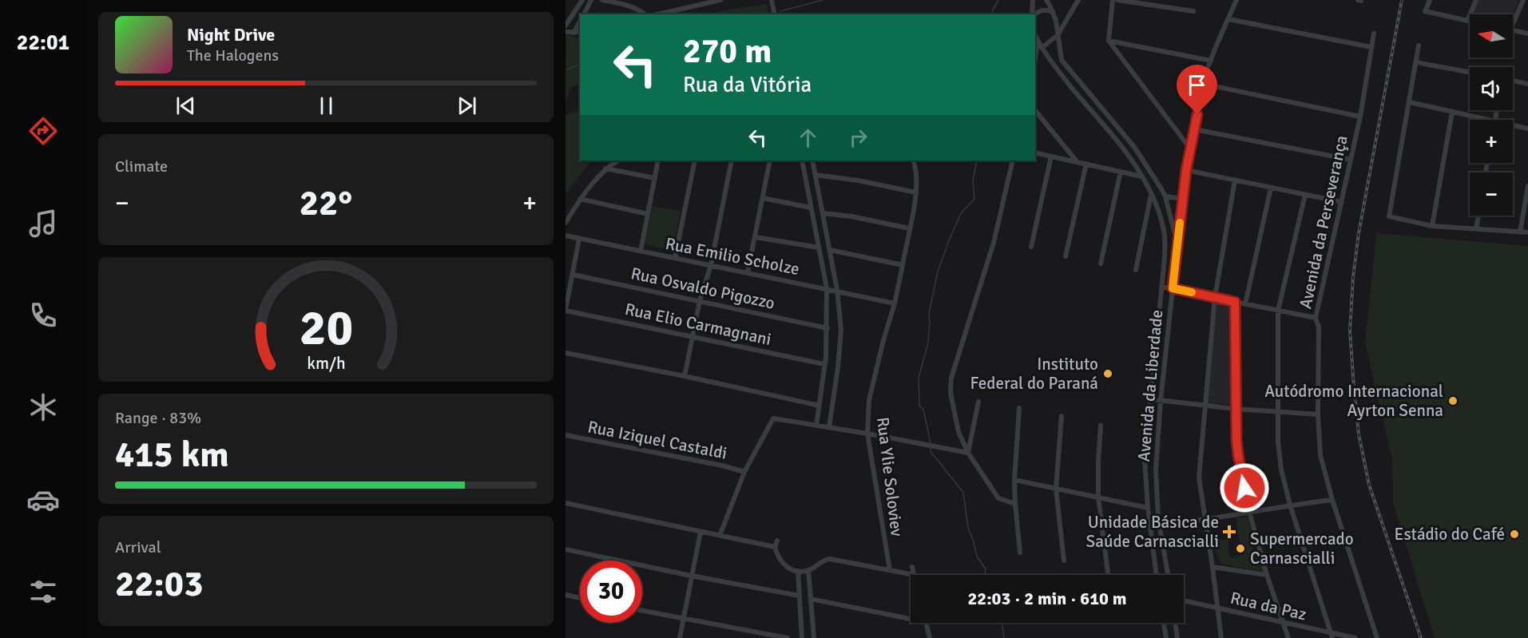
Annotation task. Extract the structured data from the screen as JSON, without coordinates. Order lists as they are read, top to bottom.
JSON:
{
  "streets": {
    "street": [
      "Avenida da Perseverança",
      "Rua Emilio Scholze",
      "Rua Osvaldo Pigozzo",
      "Rua Elio Carmagnani",
      "Avenida da Liberdade",
      "Rua Iziquel Castaldi",
      "Rua Ylie Soloviev",
      "Rua da Paz"
    ]
  },
  "crossings": [
    ["Rua Emilio Scholze", "Rua Ylie Soloviev"]
  ],
  "places": {
    "other": [
      "Instituto Federal do Paraná",
      "Autódromo Internacional Ayrton Senna",
      "Estádio do Café",
      "Supermercado Carnascialli"
    ],
    "health": ["Unidade Básica de Saúde Carnascialli"]
  },
  "north": "left",
  "page": {
    "tabs": "22:01",
    "map_buttons": ["+", "−"],
    "turn": ["270 m", "Rua da Vitória"],
    "song": ["Night Drive", "The Halogens"],
    "tile": [
      "Climate",
      ["Range · 83%", "415 km"],
      ["Arrival", "22:03"]
    ],
    "heat": ["−", "22°", "+"],
    "limit": "30",
    "trip": "22:03 · 2 min · 610 m",
    "gauge": ["20", "km/h"]
  }
}
